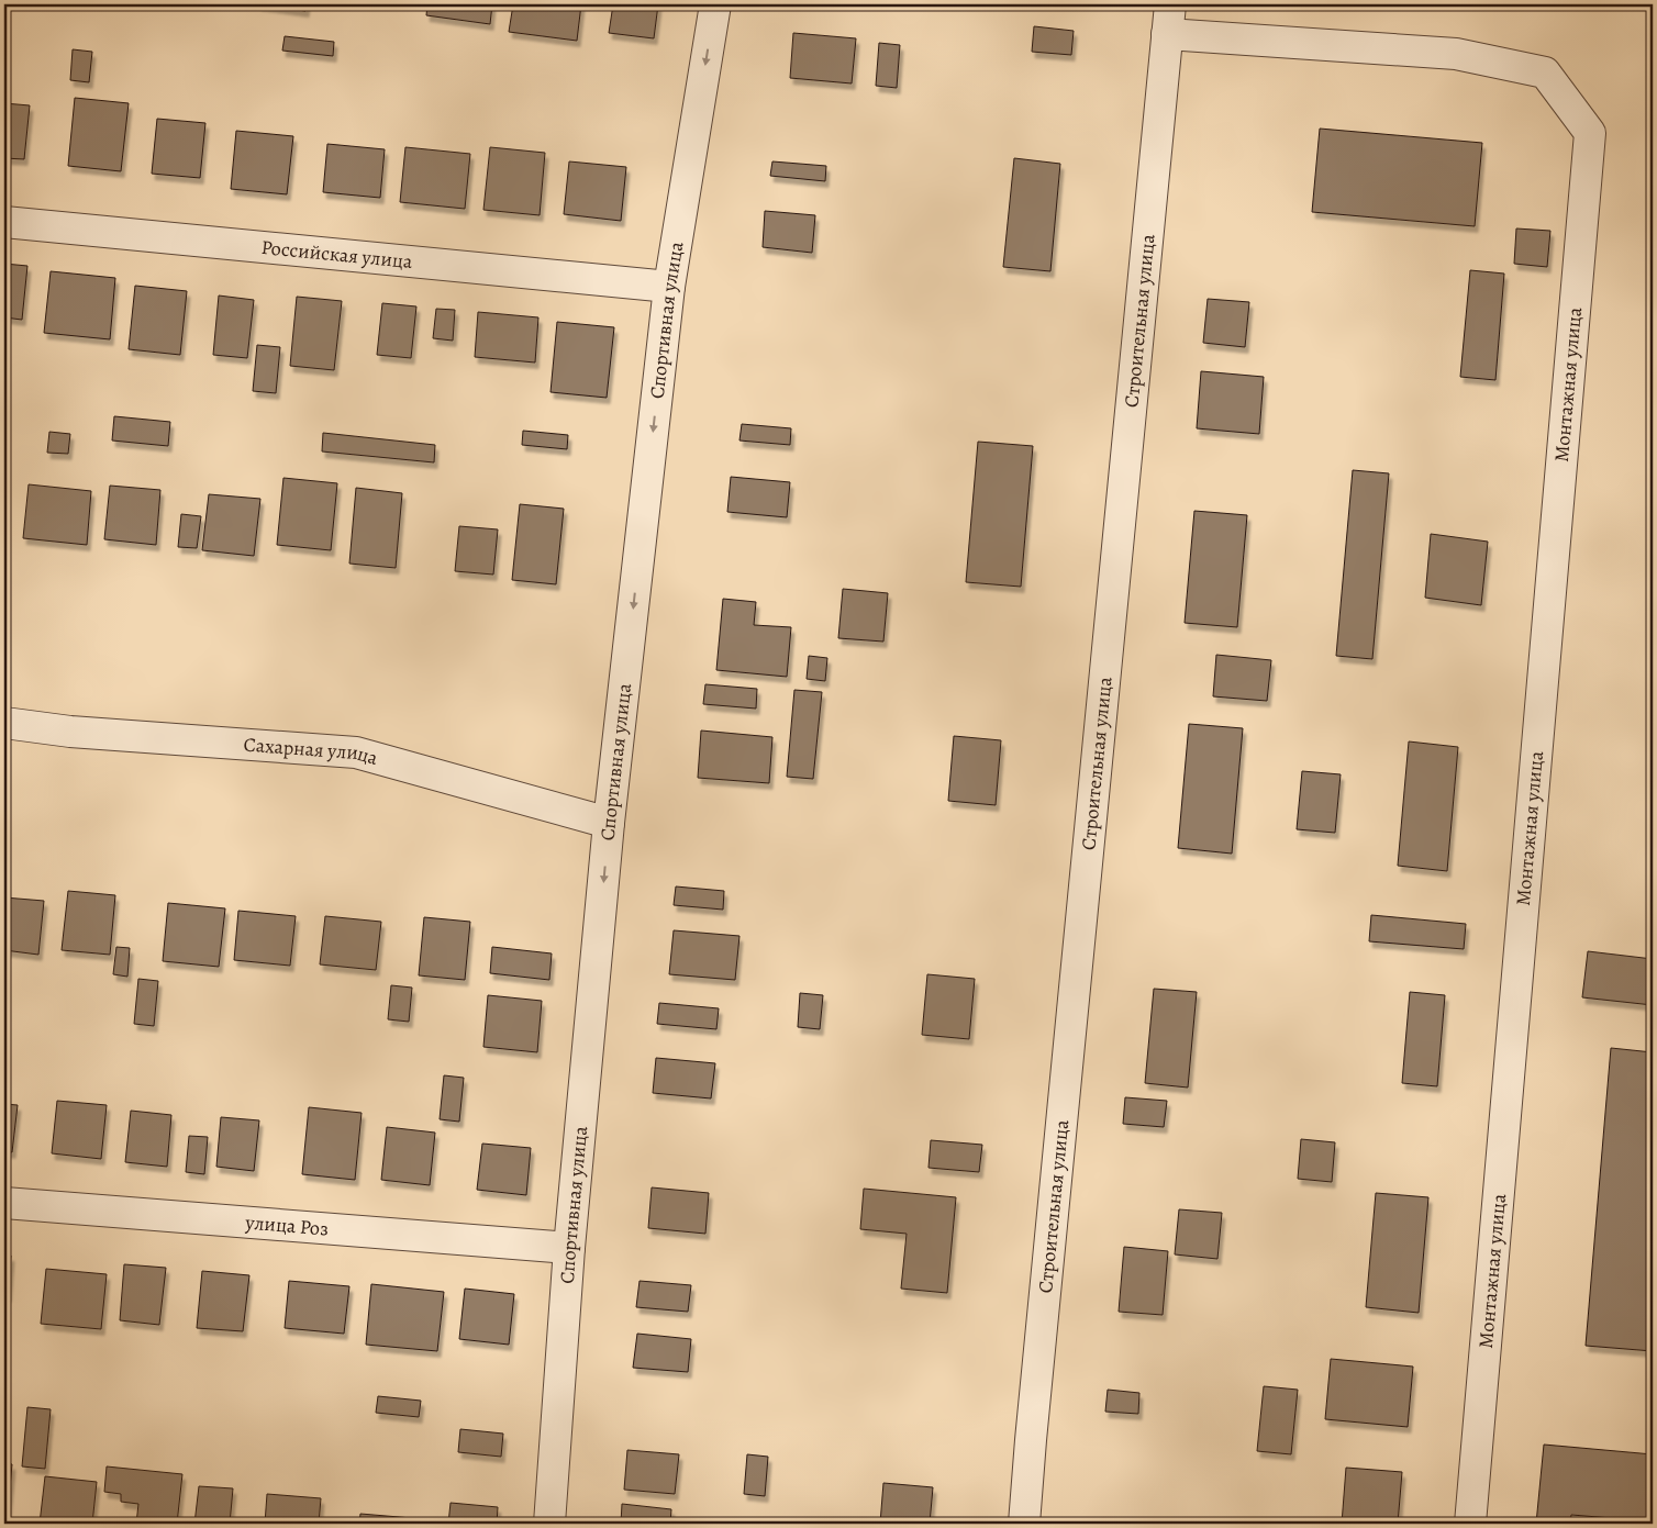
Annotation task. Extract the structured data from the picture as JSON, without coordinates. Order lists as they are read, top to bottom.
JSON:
{
  "streets": {
    "street": [
      "Российская улица",
      "Спортивная улица",
      "Строительная улица",
      "Монтажная улица",
      "Сахарная улица",
      "улица Роз"
    ]
  },
  "crossings": [
    ["Российская улица", "Спортивная улица"],
    ["Спортивная улица", "Сахарная улица"],
    ["Спортивная улица", "улица Роз"],
    ["Строительная улица", "Монтажная улица"]
  ],
  "one_way": ["Спортивная улица"]
}
